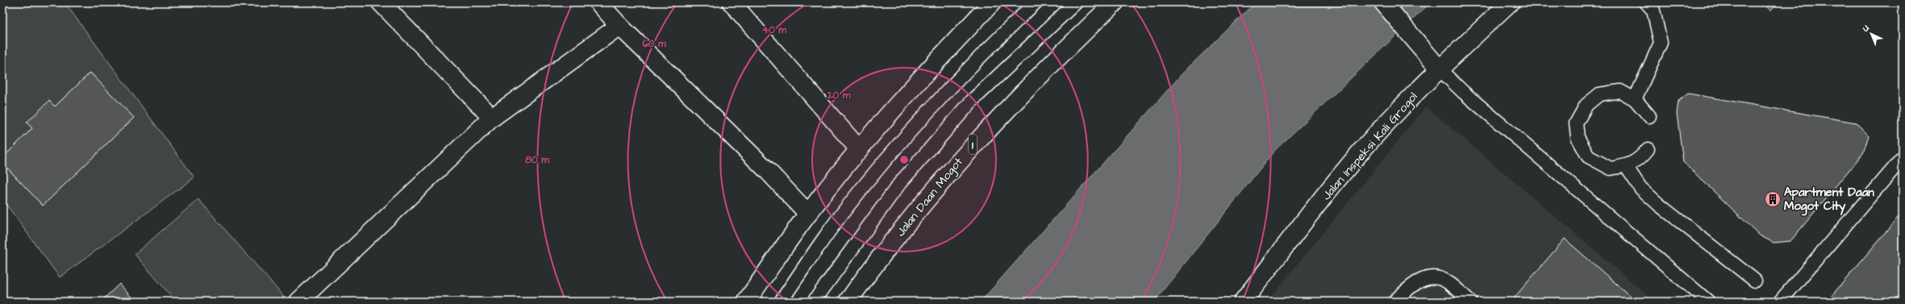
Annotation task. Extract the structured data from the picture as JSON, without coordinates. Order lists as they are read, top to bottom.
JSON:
{
  "streets": {
    "main road": ["1", "Jalan Inspeksi Kali Grogol", "Jalan Daan Mogot"]
  },
  "places": {
    "building": ["Apartment Daan Mogot City"]
  },
  "north": "top left",
  "rings": [
    "40 m",
    "60 m",
    "20 m",
    "80 m"
  ]
}
